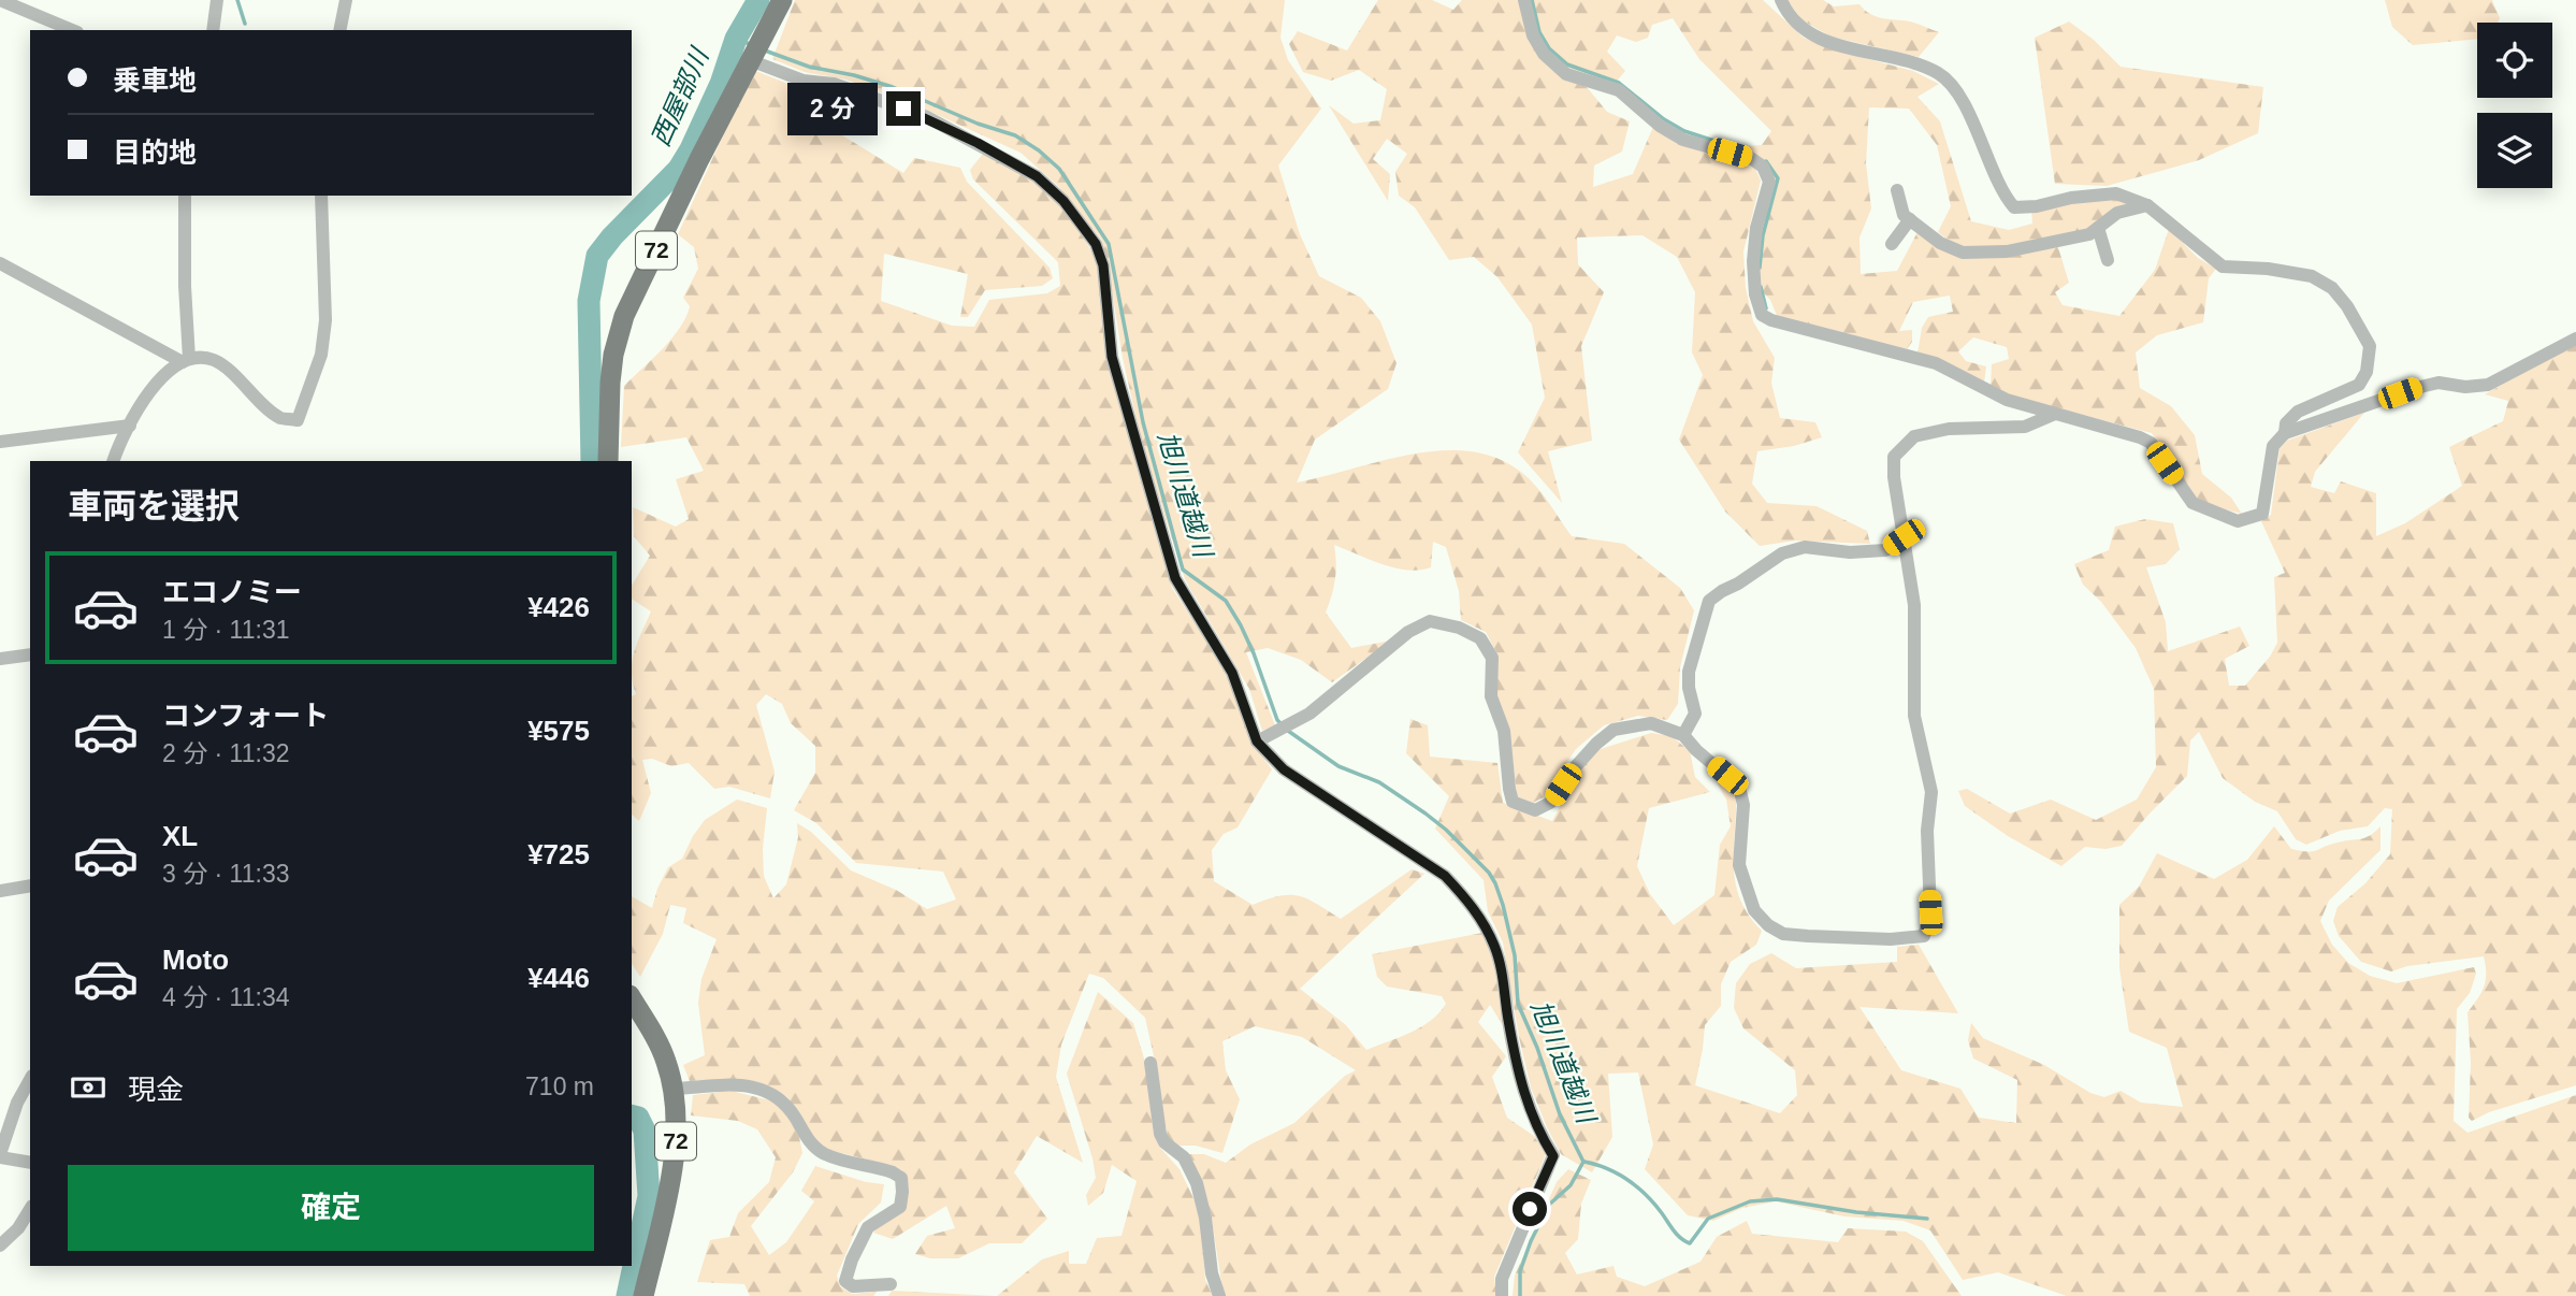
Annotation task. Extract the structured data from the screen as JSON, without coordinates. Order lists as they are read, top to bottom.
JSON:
{
  "streets": {
    "main road": ["72"]
  },
  "water": ["西屋部川", "旭川道越川"],
  "page": {
    "banner": ["乗車地", "目的地"],
    "bubble": "2 分",
    "heading": "車両を選択",
    "list": [
      {
        "name": "エコノミー",
        "note": "1 分 · 11:31",
        "value": "¥426"
      },
      {
        "name": "コンフォート",
        "note": "2 分 · 11:32",
        "value": "¥575"
      },
      {
        "name": "XL",
        "note": "3 分 · 11:33",
        "value": "¥725"
      },
      {
        "name": "Moto",
        "note": "4 分 · 11:34",
        "value": "¥446"
      }
    ],
    "pay": ["現金", "710 m"],
    "buttons": "確定"
  }
}
